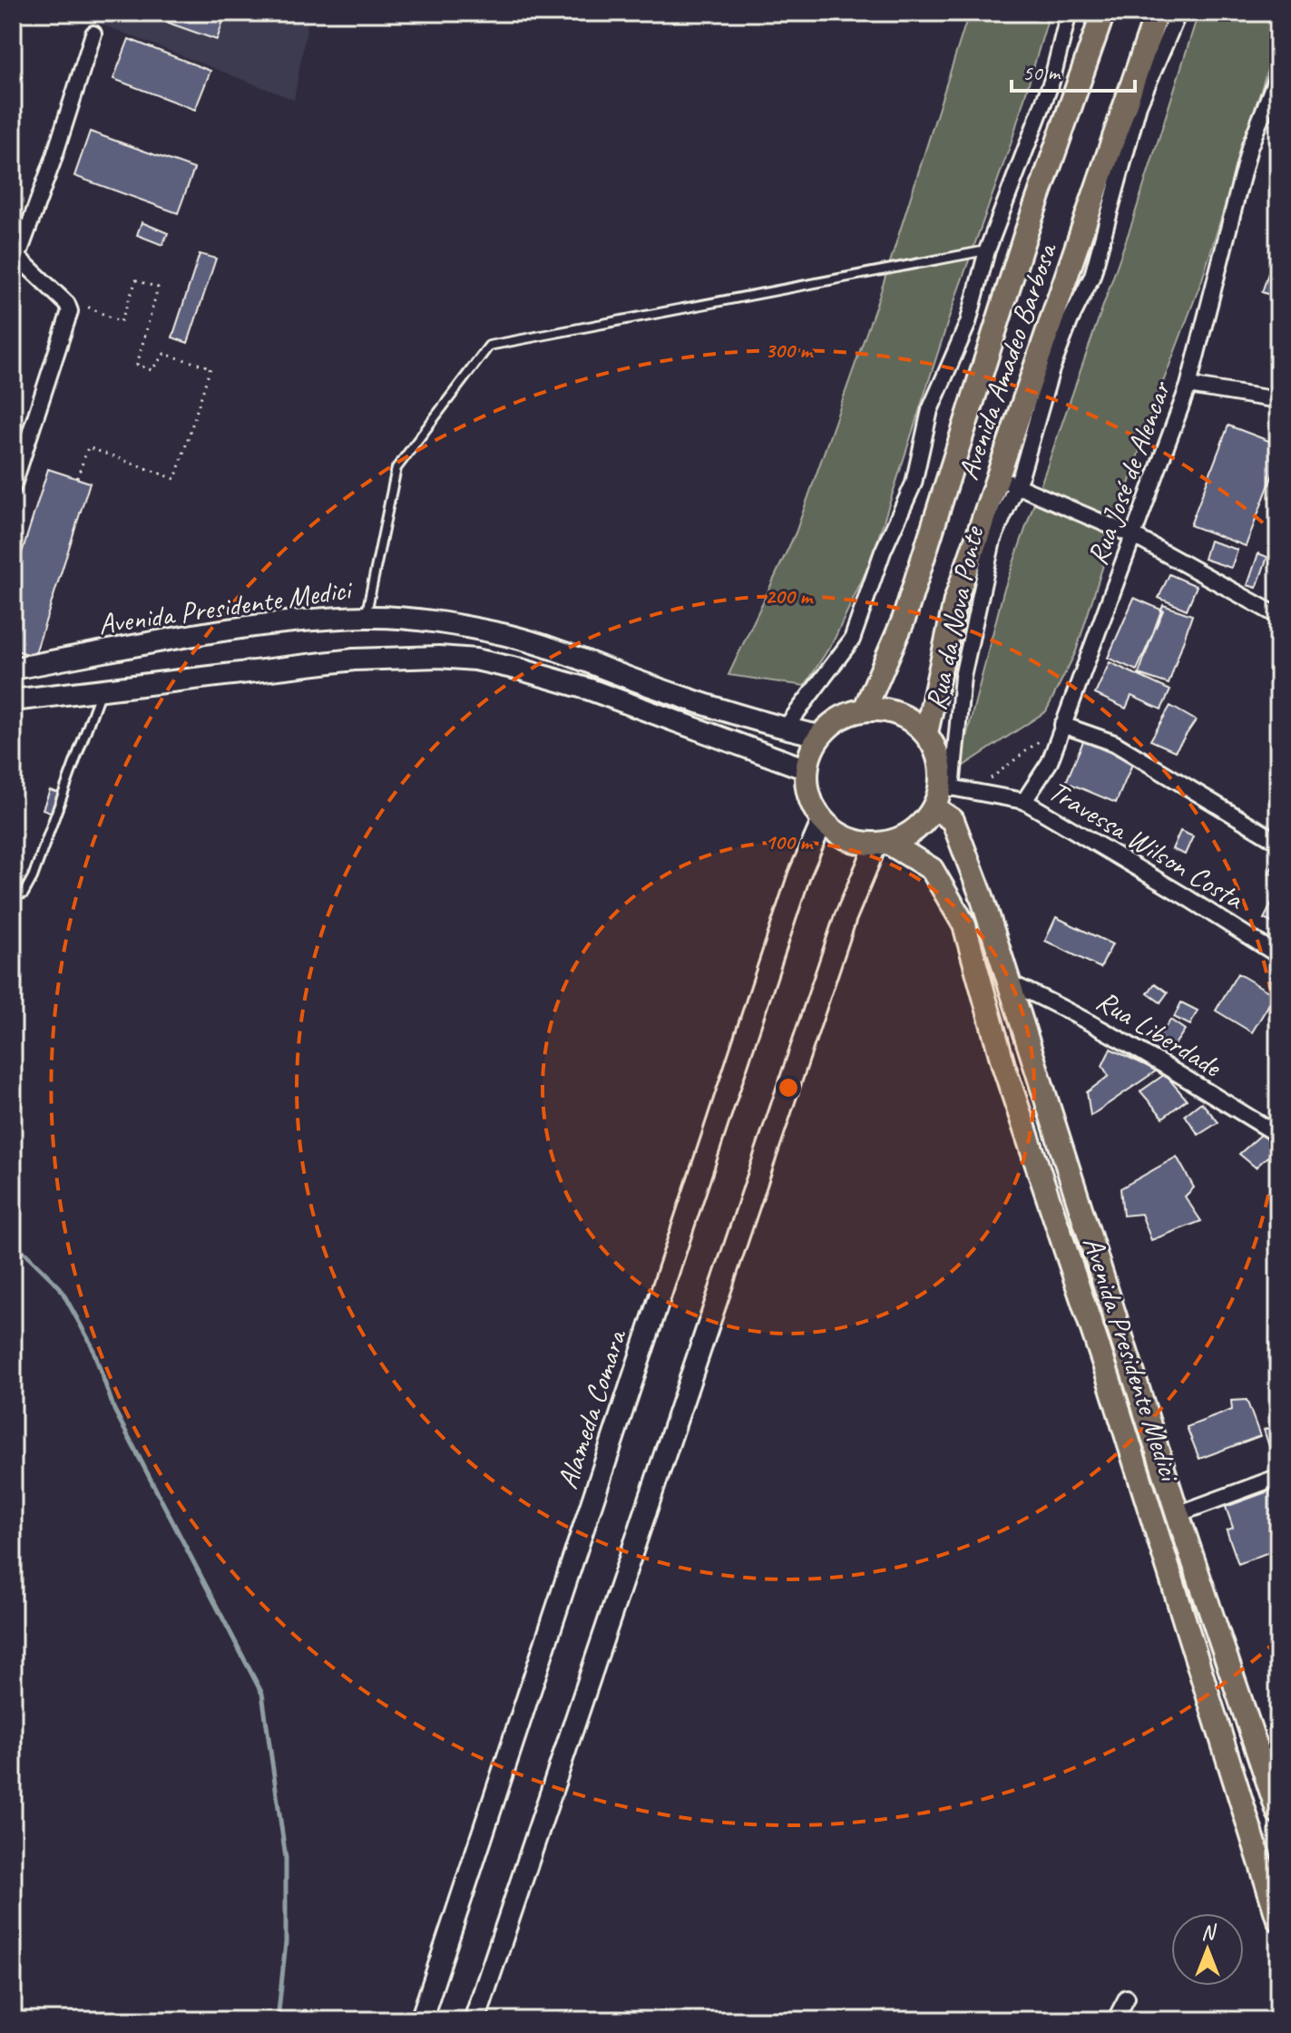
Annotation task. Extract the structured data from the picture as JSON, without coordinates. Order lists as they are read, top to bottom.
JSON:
{
  "streets": {
    "main road": ["Avenida Amadeo Barbosa", "Avenida Presidente Medici"],
    "street": [
      "Rua José de Alencar",
      "Rua da Nova Ponte",
      "Travessa Wilson Costa",
      "Rua Liberdade",
      "Alameda Comara"
    ]
  },
  "crossings": [
    ["Avenida Amadeo Barbosa", "Avenida Presidente Medici"],
    ["Avenida Amadeo Barbosa", "Rua da Nova Ponte"],
    ["Avenida Amadeo Barbosa", "Alameda Comara"],
    ["Rua José de Alencar", "Travessa Wilson Costa"],
    ["Avenida Presidente Medici", "Rua da Nova Ponte"],
    ["Avenida Presidente Medici", "Rua Liberdade"],
    ["Avenida Presidente Medici", "Alameda Comara"],
    ["Rua da Nova Ponte", "Alameda Comara"]
  ],
  "scale_bar": "50 m",
  "north": "top",
  "rings": ["300 m", "200 m", "100 m"]
}
